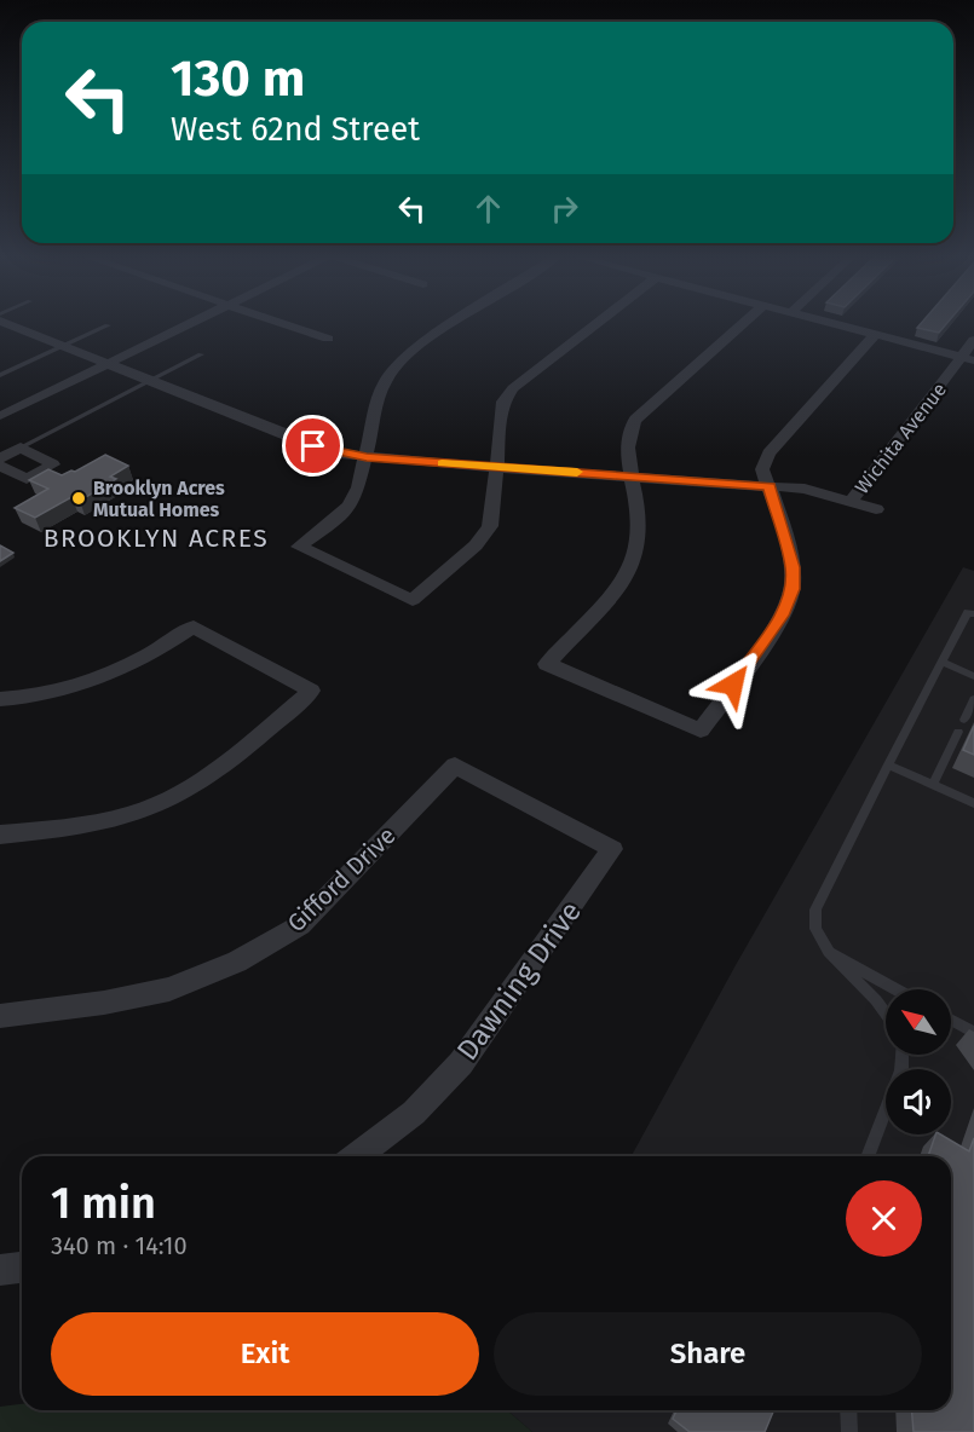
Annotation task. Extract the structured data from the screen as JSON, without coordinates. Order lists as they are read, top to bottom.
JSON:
{
  "streets": {
    "street": ["Wichita Avenue", "Gifford Drive", "Dawning Drive"]
  },
  "crossings": [
    ["Gifford Drive", "Dawning Drive"]
  ],
  "districts": ["BROOKLYN ACRES"],
  "places": ["Brooklyn Acres Mutual Homes"],
  "north": "top left",
  "page": {
    "turn": ["130 m", "West 62nd Street"],
    "heading": ["1 min", "340 m · 14:10"],
    "buttons": ["Exit", "Share"]
  }
}
